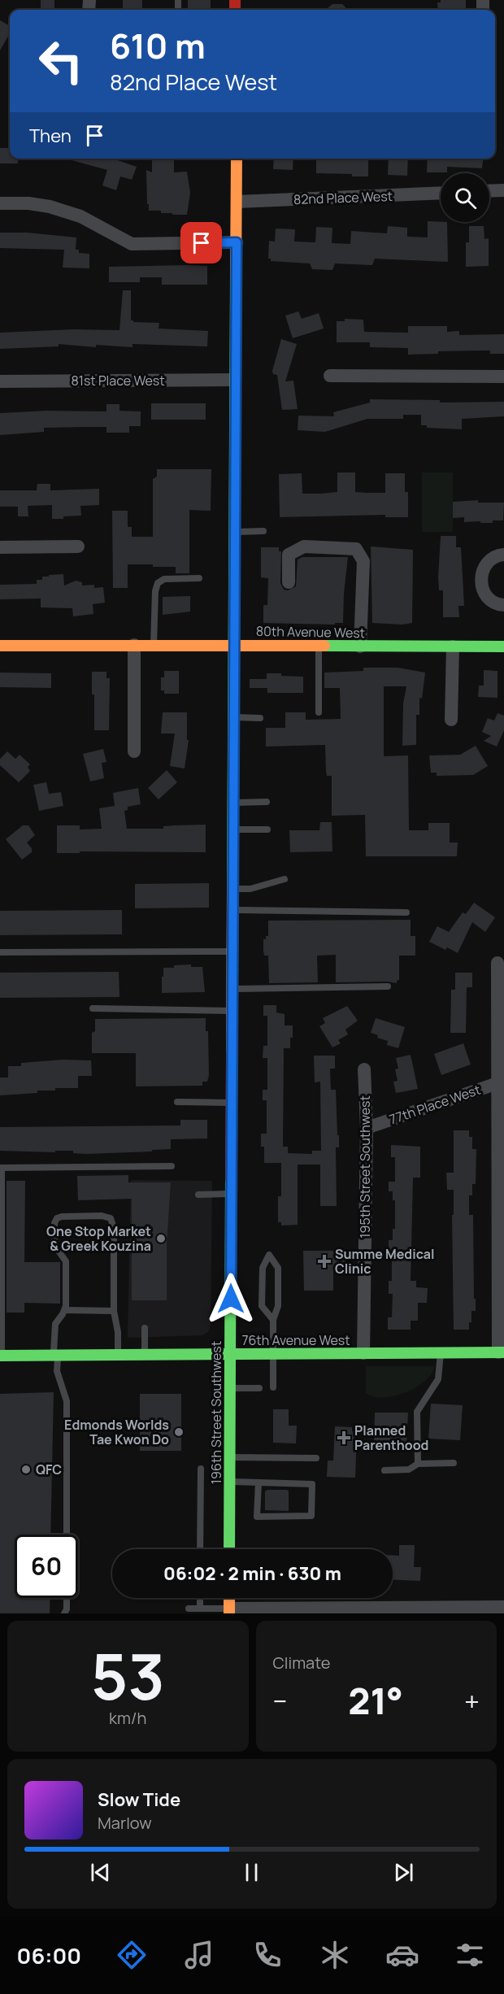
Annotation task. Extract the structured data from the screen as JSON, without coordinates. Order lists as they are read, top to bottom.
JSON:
{
  "streets": {
    "main road": ["80th Avenue West", "76th Avenue West", "196th Street Southwest"],
    "street": [
      "82nd Place West",
      "81st Place West",
      "77th Place West",
      "195th Street Southwest"
    ]
  },
  "crossings": [
    ["82nd Place West", "196th Street Southwest"],
    ["81st Place West", "196th Street Southwest"],
    ["80th Avenue West", "196th Street Southwest"],
    ["77th Place West", "195th Street Southwest"],
    ["195th Street Southwest", "76th Avenue West"],
    ["76th Avenue West", "196th Street Southwest"]
  ],
  "places": {
    "other": ["One Stop Market & Greek Kouzina", "Edmonds Worlds Tae Kwon Do", "QFC"],
    "health": ["Summe Medical Clinic", "Planned Parenthood"]
  },
  "page": {
    "turn": ["610 m", "82nd Place West"],
    "then": "Then",
    "limit": "60",
    "trip": "06:02 · 2 min · 630 m",
    "tile": [
      ["53", "km/h"],
      "Climate"
    ],
    "heat": ["−", "21°", "+"],
    "song": ["Slow Tide", "Marlow"],
    "tabs": "06:00"
  }
}
